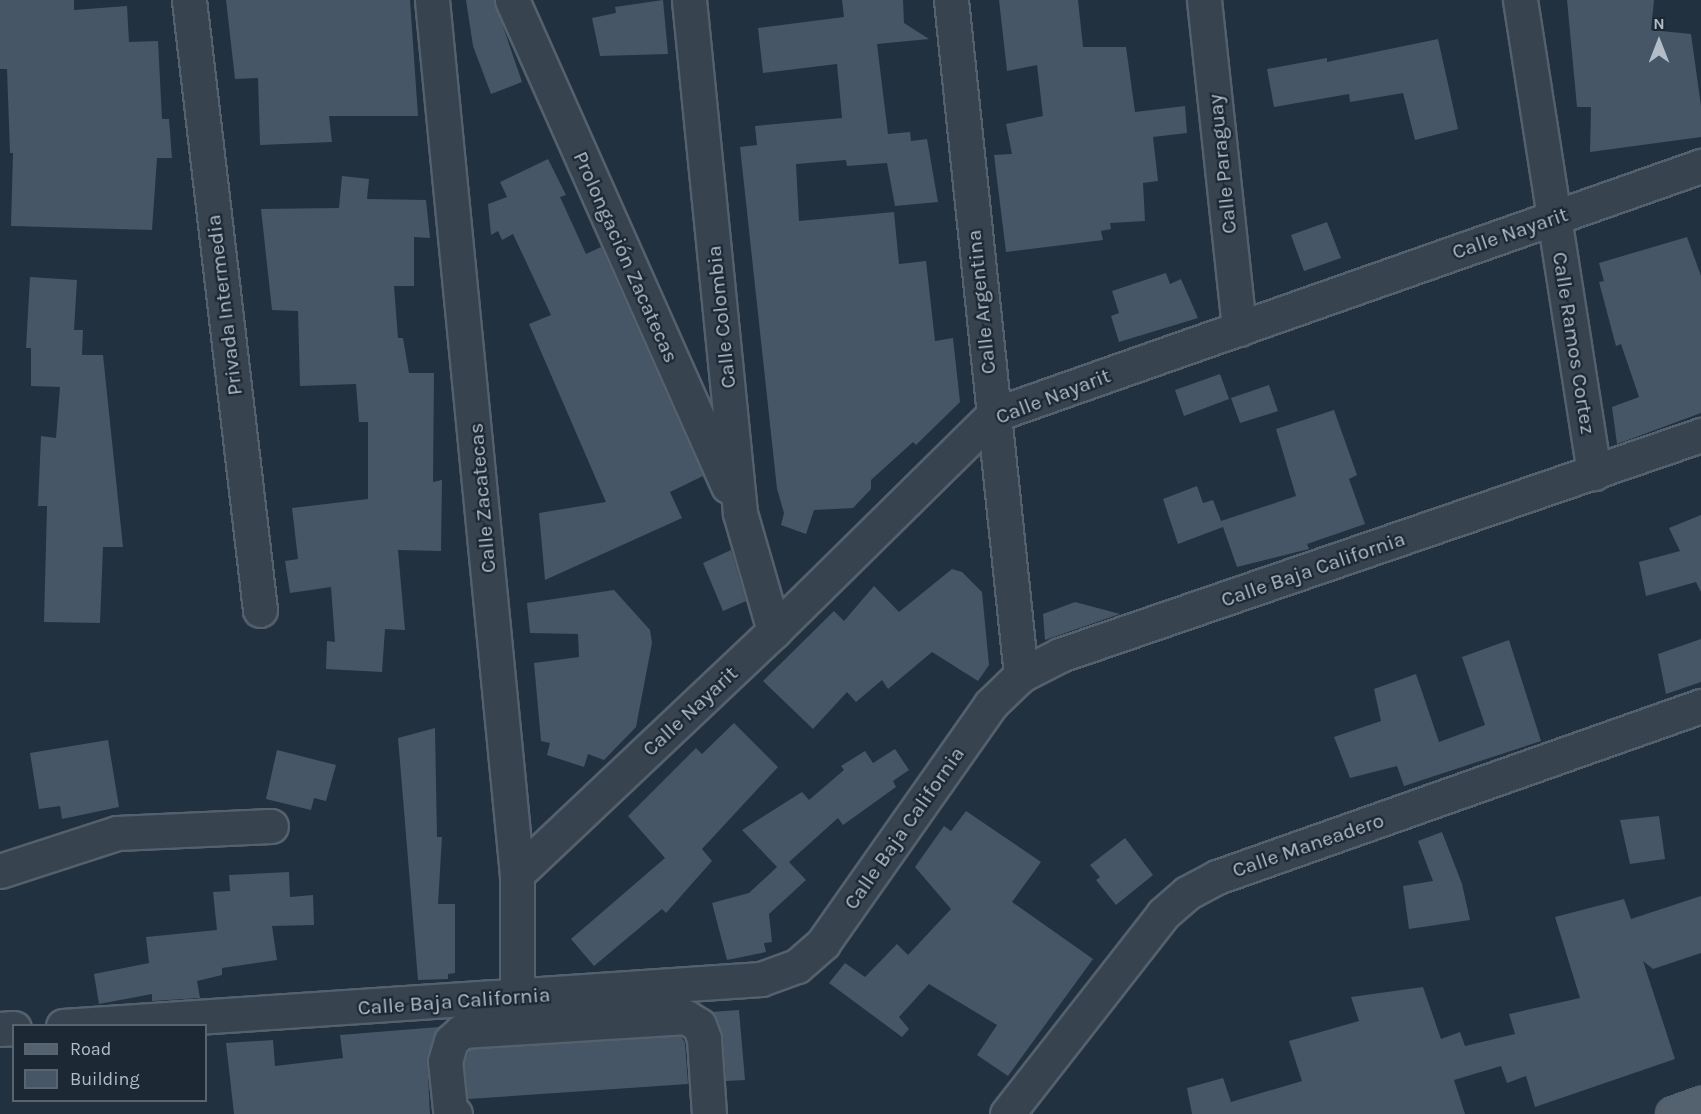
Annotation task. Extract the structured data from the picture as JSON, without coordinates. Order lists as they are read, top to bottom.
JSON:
{
  "streets": {
    "street": [
      "Calle Paraguay",
      "Calle Nayarit",
      "Prolongación Zacatecas",
      "Calle Argentina",
      "Privada Intermedia",
      "Calle Colombia",
      "Calle Ramos Cortez",
      "Calle Zacatecas",
      "Calle Baja California",
      "Calle Maneadero"
    ]
  },
  "crossings": [
    ["Calle Paraguay", "Calle Nayarit"],
    ["Calle Nayarit", "Calle Argentina"],
    ["Calle Nayarit", "Calle Colombia"],
    ["Calle Nayarit", "Calle Ramos Cortez"],
    ["Calle Nayarit", "Calle Zacatecas"],
    ["Prolongación Zacatecas", "Calle Colombia"],
    ["Calle Argentina", "Calle Baja California"],
    ["Calle Ramos Cortez", "Calle Baja California"],
    ["Calle Zacatecas", "Calle Baja California"]
  ],
  "legend": ["Road", "Building"],
  "north": "top"
}
